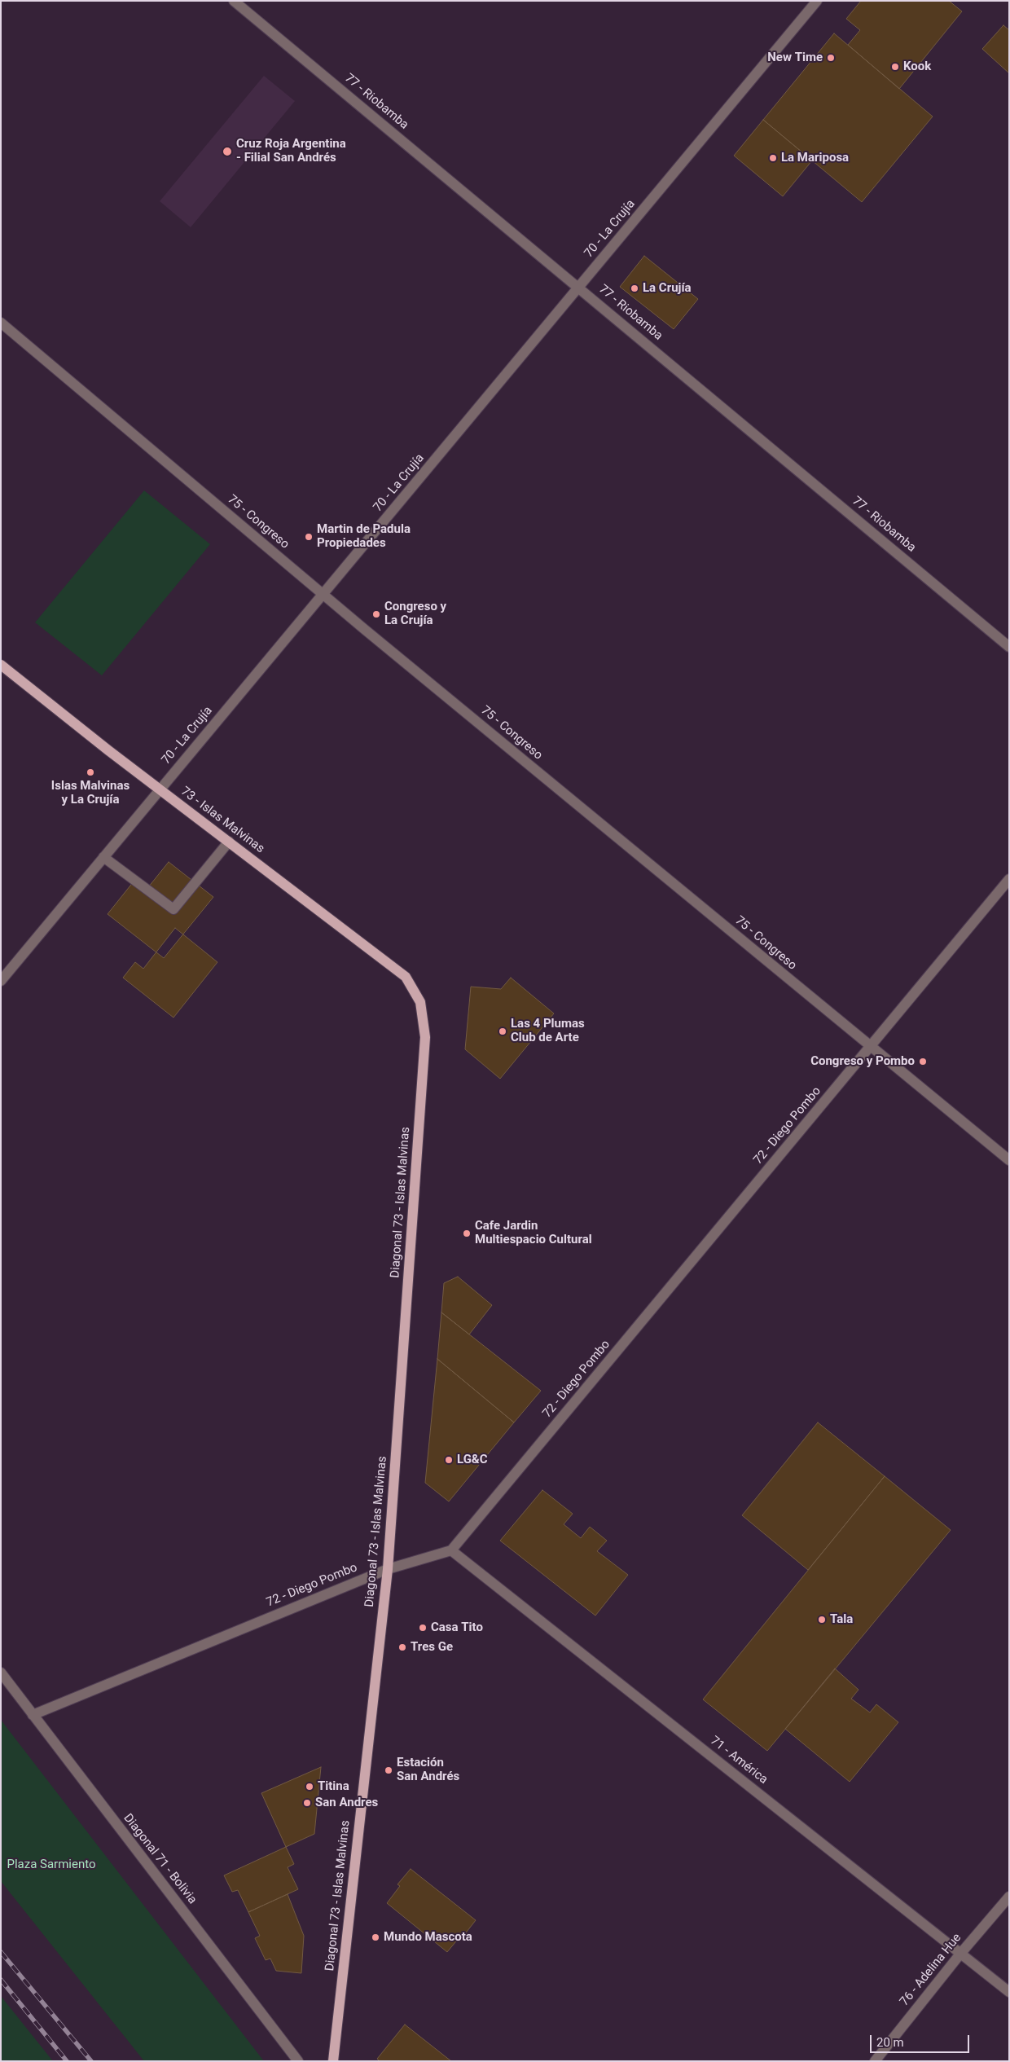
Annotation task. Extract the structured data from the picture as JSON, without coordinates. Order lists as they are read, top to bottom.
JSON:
{
  "streets": {
    "main road": ["73 - Islas Malvinas", "Diagonal 73 - Islas Malvinas"],
    "street": [
      "77 - Riobamba",
      "70 - La Crujía",
      "75 - Congreso",
      "72 - Diego Pombo",
      "71 - América",
      "Diagonal 71 - Bolivia",
      "76 - Adelina Hue"
    ]
  },
  "crossings": [
    ["77 - Riobamba", "70 - La Crujía"],
    ["70 - La Crujía", "75 - Congreso"],
    ["70 - La Crujía", "73 - Islas Malvinas"],
    ["75 - Congreso", "72 - Diego Pombo"],
    ["73 - Islas Malvinas", "Diagonal 73 - Islas Malvinas"],
    ["72 - Diego Pombo", "Diagonal 73 - Islas Malvinas"],
    ["72 - Diego Pombo", "71 - América"],
    ["72 - Diego Pombo", "Diagonal 71 - Bolivia"],
    ["71 - América", "76 - Adelina Hue"]
  ],
  "parks": ["Plaza Sarmiento"],
  "places": [
    "New Time",
    "Kook",
    "Cruz Roja Argentina - Filial San Andrés",
    "La Mariposa",
    "La Crujía",
    "Martin de Padula Propiedades",
    "Congreso y La Crujía",
    "Islas Malvinas y La Crujía",
    "Las 4 Plumas Club de Arte",
    "Congreso y Pombo",
    "Cafe Jardin Multiespacio Cultural",
    "LG&C",
    "Tala",
    "Casa Tito",
    "Tres Ge",
    "Estación San Andrés",
    "Titina",
    "San Andres",
    "Mundo Mascota"
  ],
  "scale_bar": "20 m"
}
